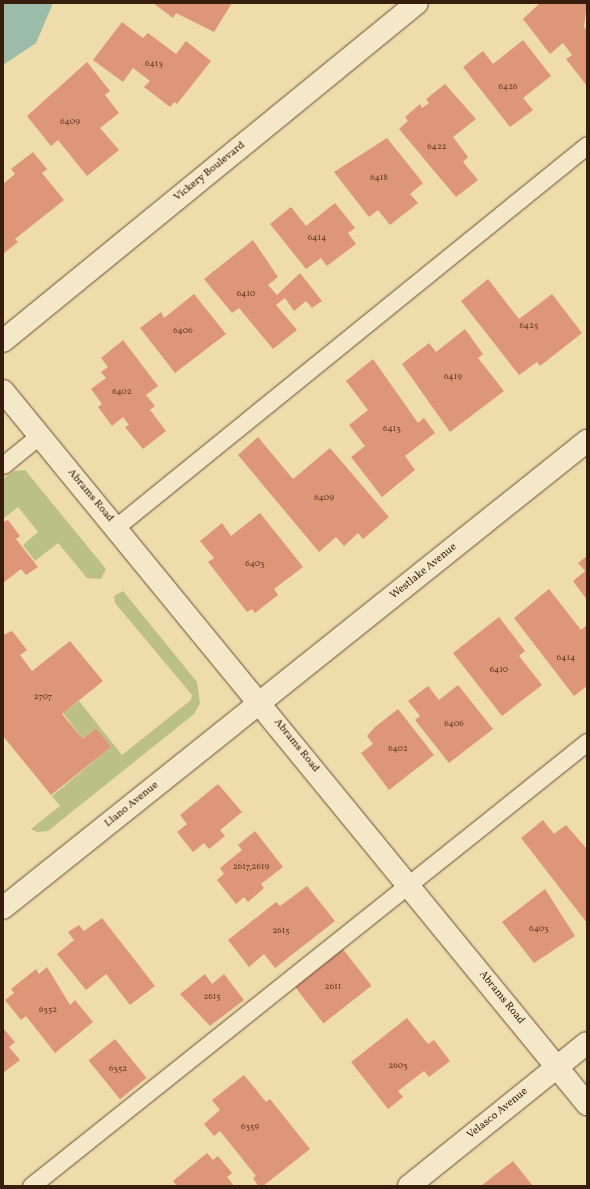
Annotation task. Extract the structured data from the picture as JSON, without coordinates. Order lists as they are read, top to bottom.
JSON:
{
  "streets": {
    "street": [
      "Vickery Boulevard",
      "Abrams Road",
      "Westlake Avenue",
      "Llano Avenue",
      "Velasco Avenue"
    ]
  },
  "crossings": [
    ["Abrams Road", "Westlake Avenue"],
    ["Abrams Road", "Llano Avenue"],
    ["Abrams Road", "Velasco Avenue"],
    ["Westlake Avenue", "Llano Avenue"]
  ],
  "house_numbers": [
    "6413",
    "6426",
    "6409",
    "6422",
    "6418",
    "6414",
    "6410",
    "6425",
    "6406",
    "6419",
    "6402",
    "6413",
    "6409",
    "6403",
    "6414",
    "6410",
    "2707",
    "6406",
    "6402",
    "2617,2619",
    "6403",
    "2615",
    "2611",
    "2615",
    "6352",
    "2603",
    "6352",
    "6359"
  ]
}
